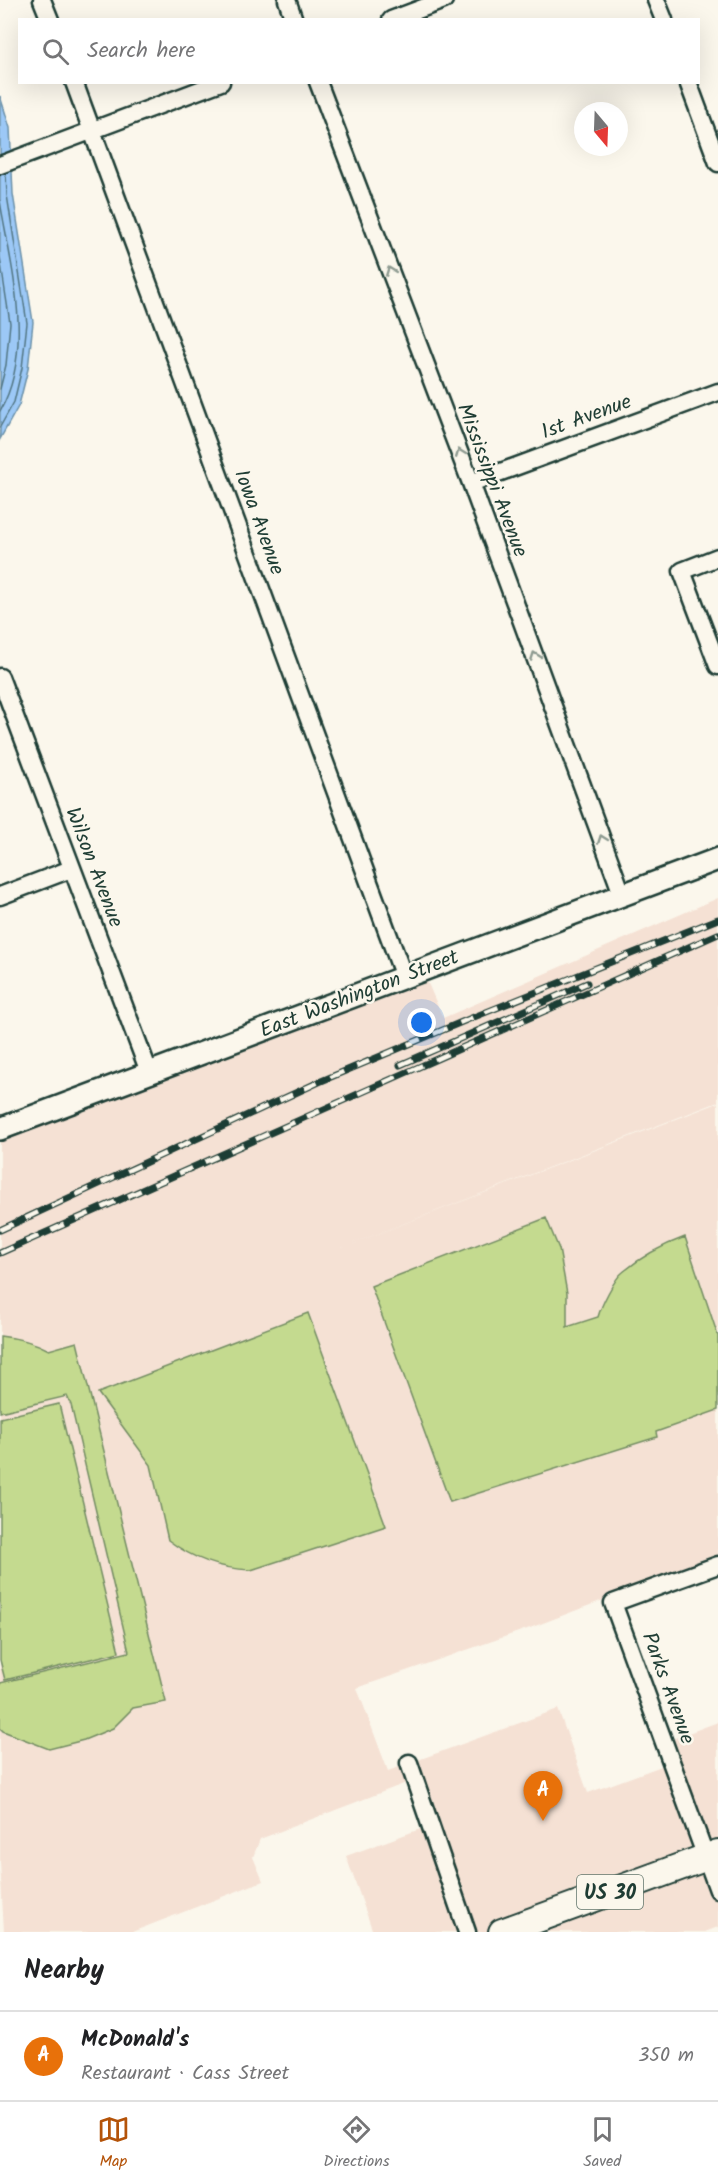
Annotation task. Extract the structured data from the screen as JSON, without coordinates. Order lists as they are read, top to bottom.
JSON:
{
  "streets": {
    "main road": ["US 30"],
    "street": [
      "1st Avenue",
      "Mississippi Avenue",
      "Iowa Avenue",
      "Wilson Avenue",
      "East Washington Street",
      "Parks Avenue"
    ]
  },
  "crossings": [
    ["1st Avenue", "Mississippi Avenue"],
    ["Mississippi Avenue", "East Washington Street"],
    ["Iowa Avenue", "East Washington Street"],
    ["Wilson Avenue", "East Washington Street"],
    ["Parks Avenue", "US 30"]
  ],
  "one_way": ["Mississippi Avenue"],
  "north": "bottom",
  "page": {
    "search": "Search here",
    "pins": "A",
    "heading": "Nearby",
    "list": [
      {
        "mark": "A",
        "name": "McDonald's",
        "note": "Restaurant · Cass Street",
        "value": "350 m"
      }
    ],
    "nav": ["Map", "Directions", "Saved"]
  }
}
